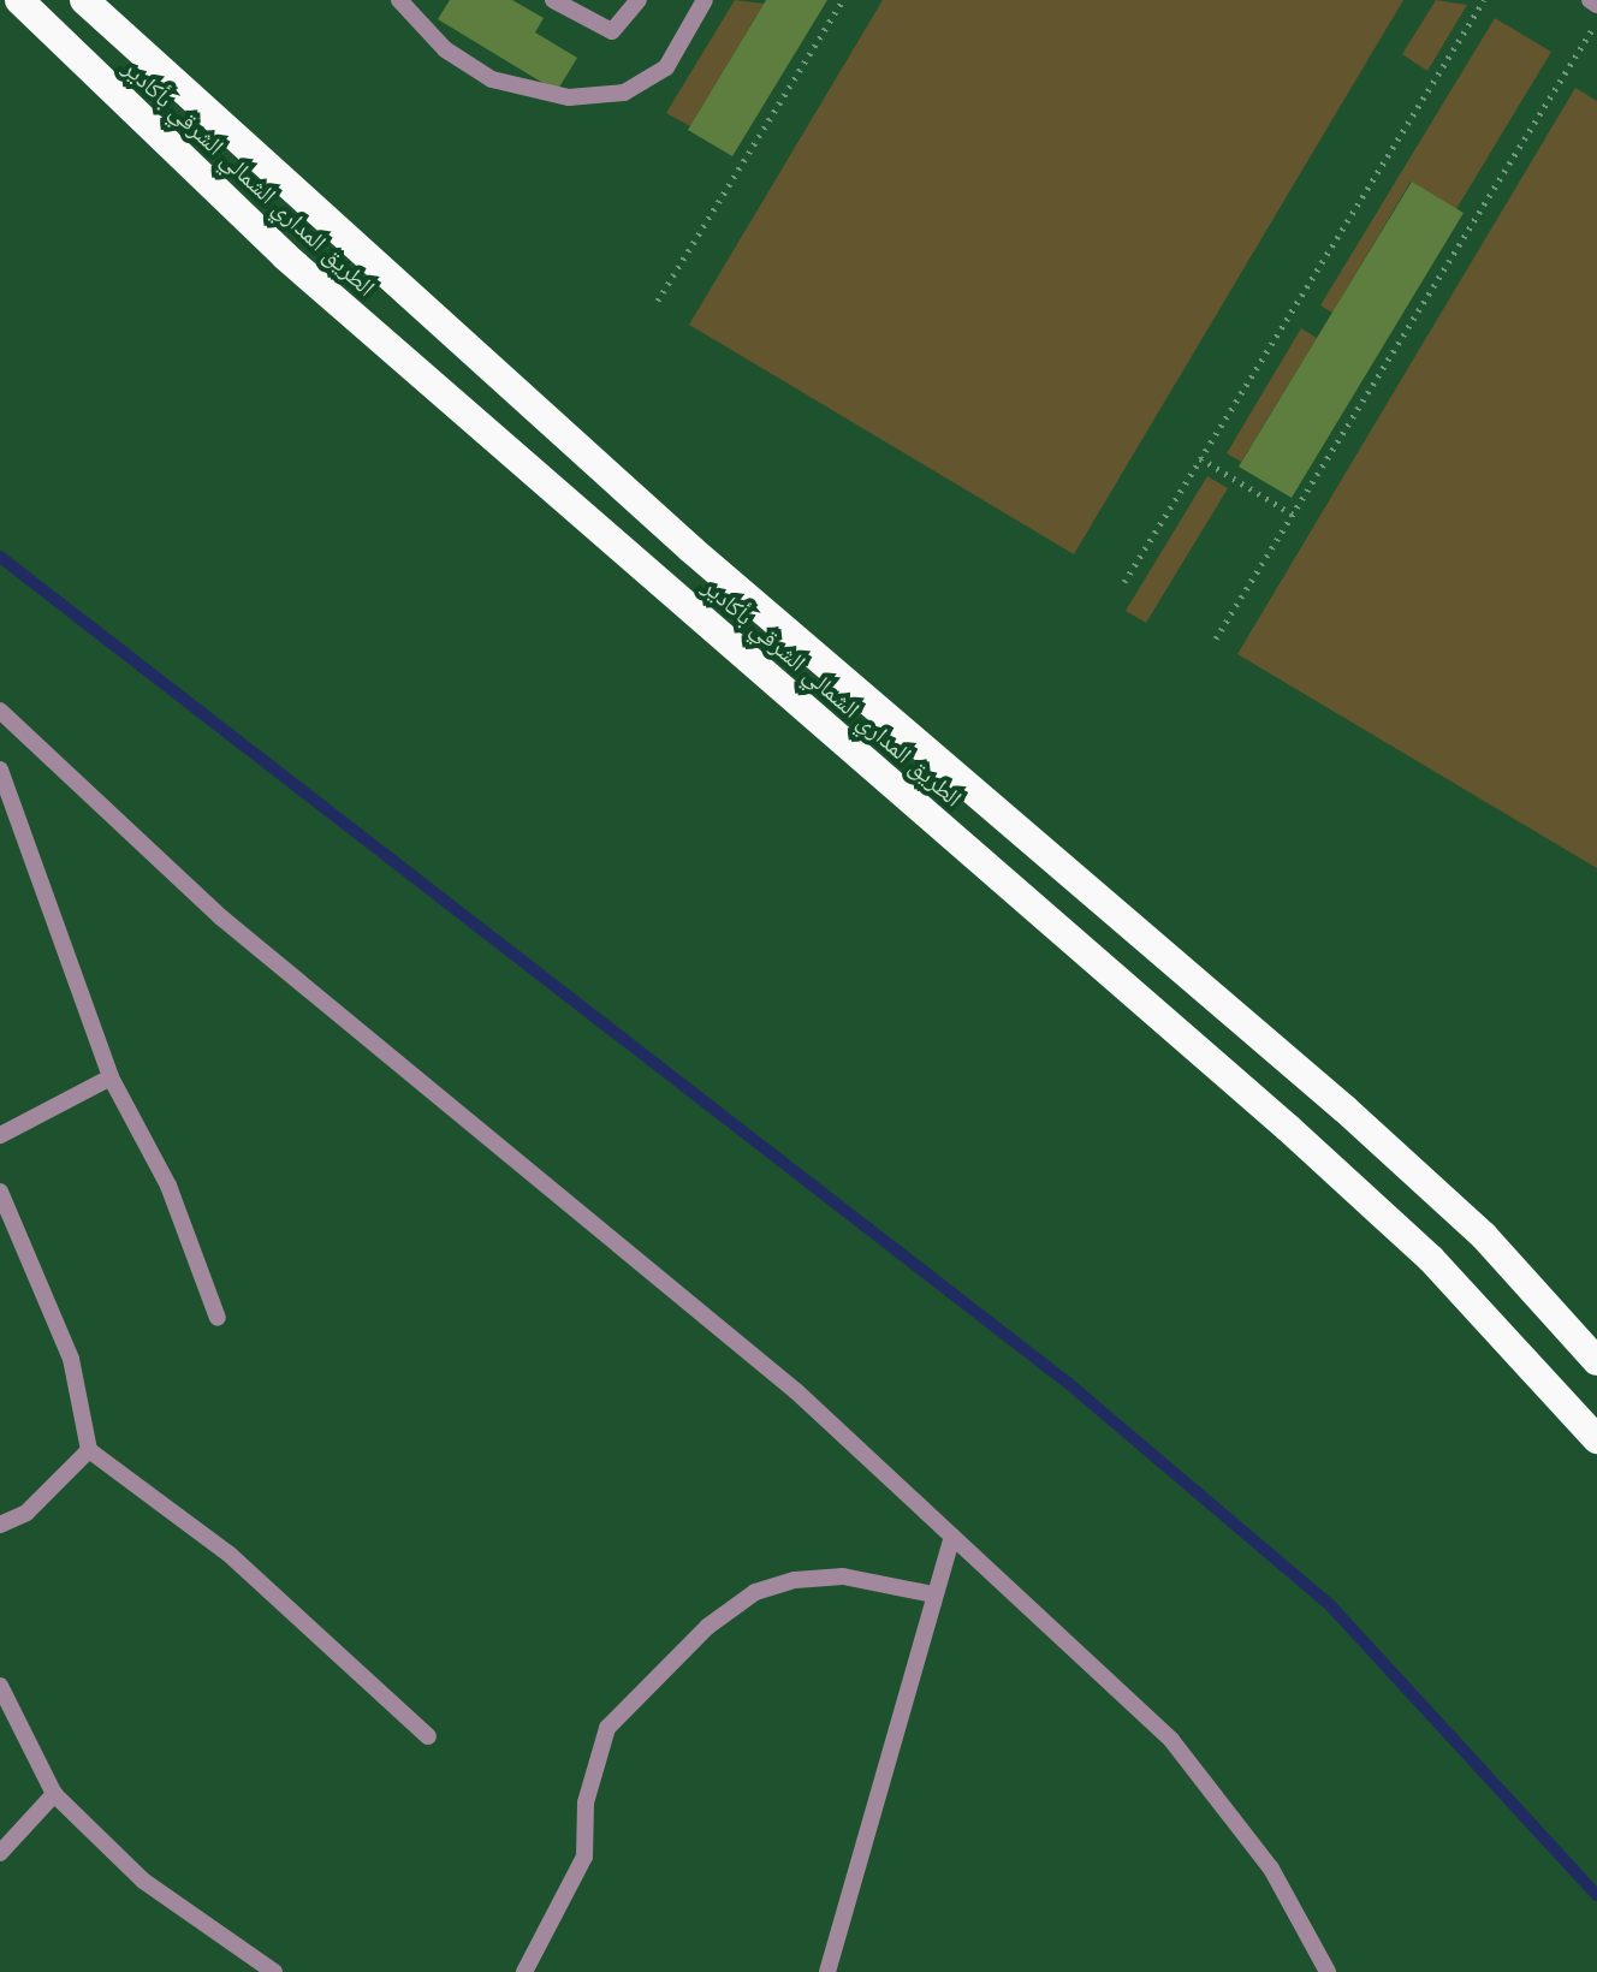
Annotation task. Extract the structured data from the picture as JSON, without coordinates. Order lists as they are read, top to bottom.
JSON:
{
  "streets": {
    "highway": ["الطريق المداري الشمالي الشرقي بأكادير"]
  }
}
